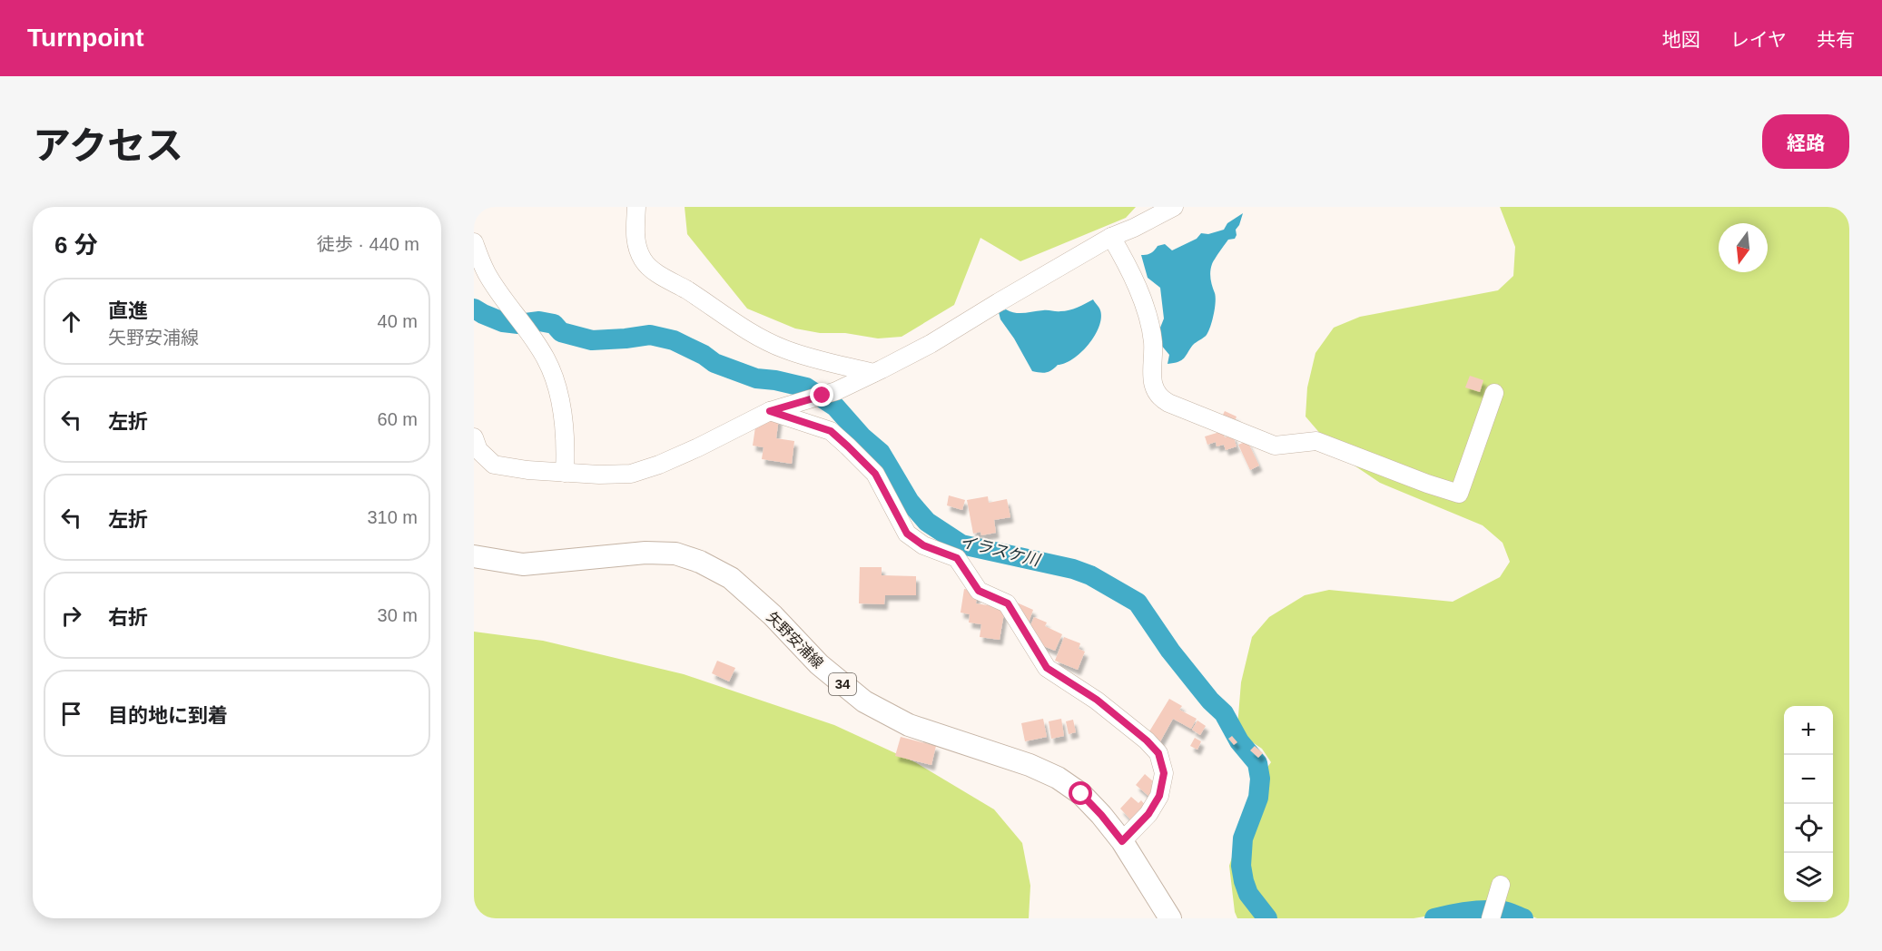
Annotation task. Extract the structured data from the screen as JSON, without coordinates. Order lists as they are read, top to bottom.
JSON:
{
  "streets": {
    "main road": ["矢野安浦線", "34"]
  },
  "water": ["イラスケ川"],
  "north": "bottom",
  "page": {
    "header": "Turnpoint",
    "nav": ["地図", "レイヤ", "共有"],
    "title": "アクセス",
    "buttons": "経路",
    "heading": ["6 分", "徒歩 · 440 m"],
    "list": [
      ["直進", "矢野安浦線", "40 m"],
      ["左折", "60 m"],
      ["左折", "310 m"],
      ["右折", "30 m"],
      "目的地に到着"
    ],
    "map_buttons": ["+", "−"]
  }
}
